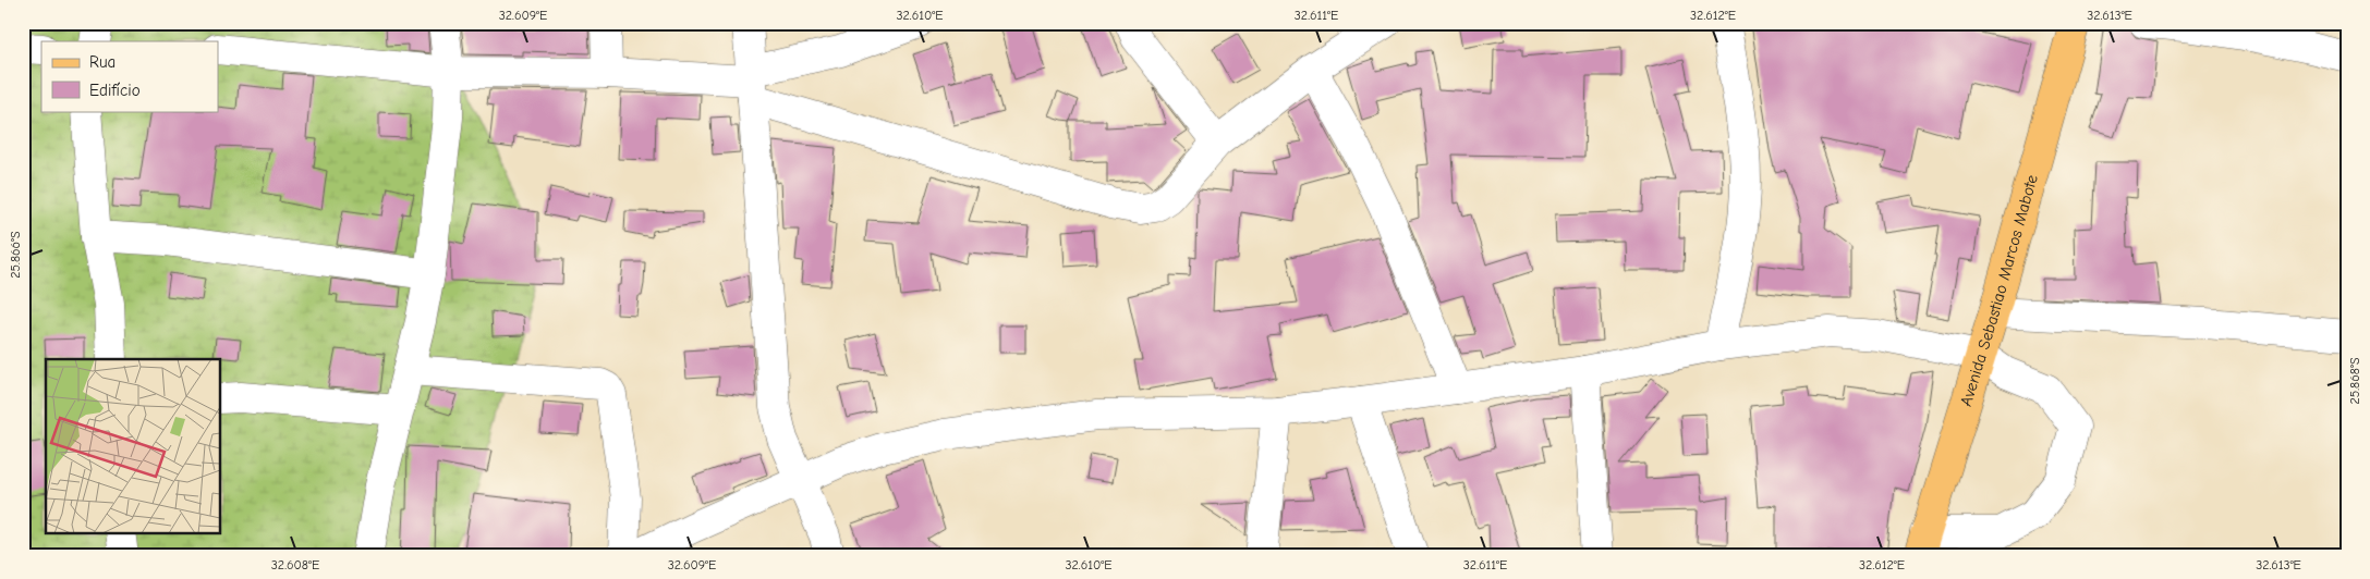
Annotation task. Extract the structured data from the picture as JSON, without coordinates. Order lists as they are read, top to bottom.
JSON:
{
  "streets": {
    "main road": ["Avenida Sebastiao Marcos Mabote"]
  },
  "legend": ["Rua", "Edifício"],
  "coordinates": [
    "32.609°E",
    "32.610°E",
    "32.611°E",
    "32.612°E",
    "32.613°E",
    "25.866°S",
    "25.868°S",
    "32.608°E"
  ]
}
